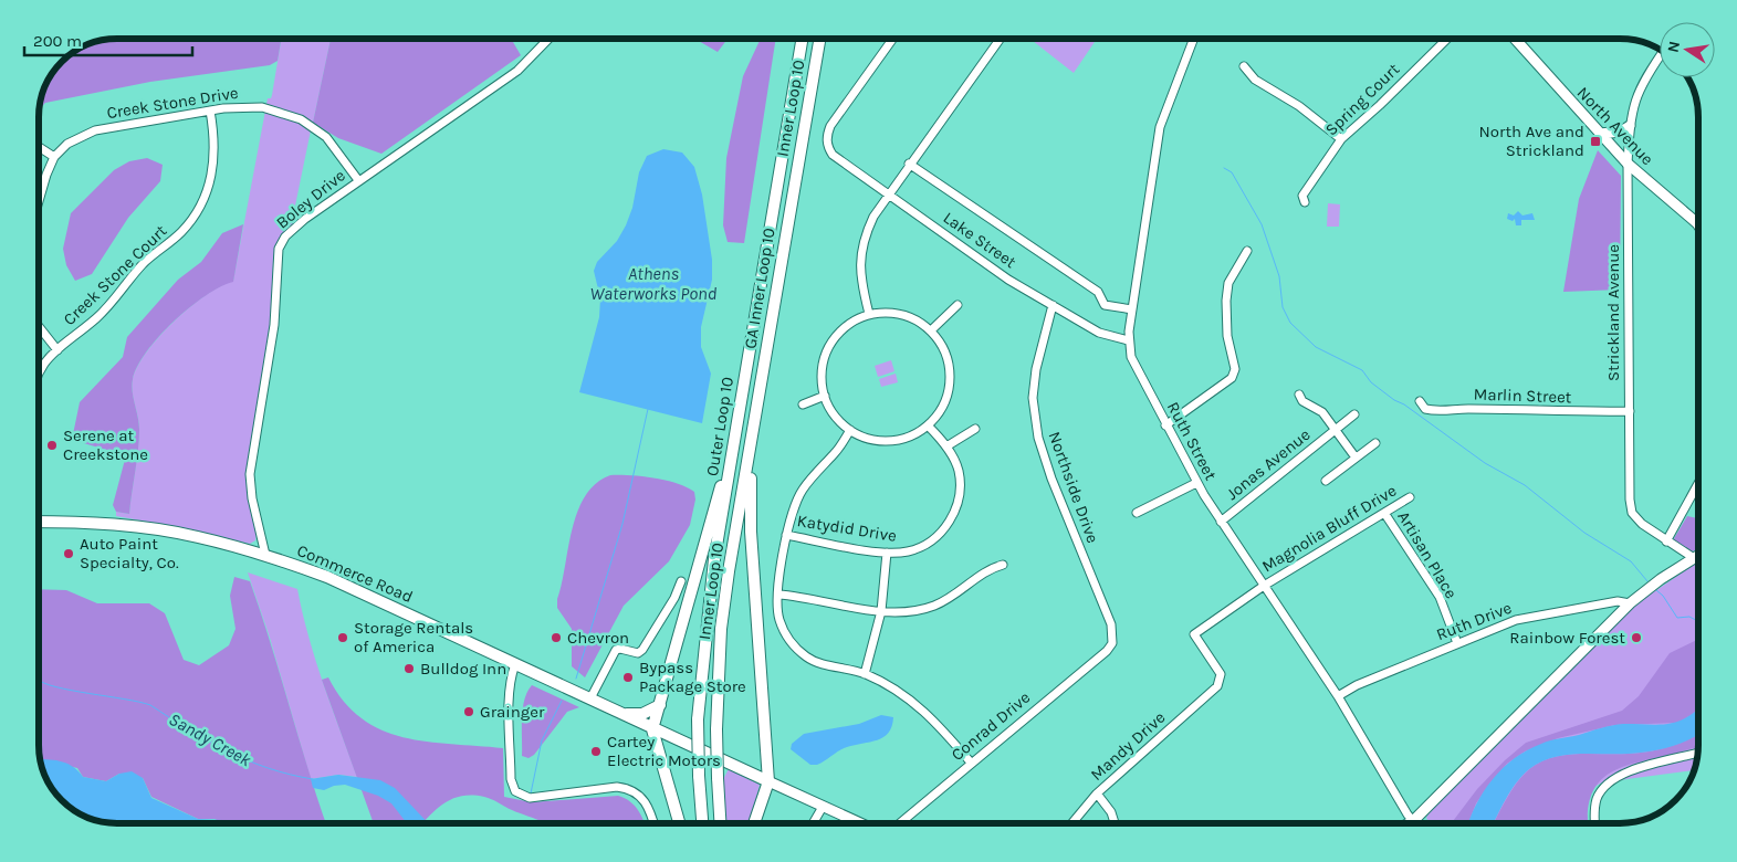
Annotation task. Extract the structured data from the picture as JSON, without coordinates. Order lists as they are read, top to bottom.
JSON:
{
  "streets": {
    "highway": [
      "Inner Loop 10",
      "GA Inner Loop 10",
      "Outer Loop 10",
      "Commerce Road"
    ],
    "main road": ["North Avenue"],
    "street": [
      "Spring Court",
      "Creek Stone Drive",
      "Boley Drive",
      "Lake Street",
      "Creek Stone Court",
      "Strickland Avenue",
      "Marlin Street",
      "Ruth Street",
      "Jonas Avenue",
      "Northside Drive",
      "Katydid Drive",
      "Magnolia Bluff Drive",
      "Artisan Place",
      "Ruth Drive",
      "Conrad Drive",
      "Mandy Drive"
    ]
  },
  "crossings": [
    ["Creek Stone Drive", "Boley Drive"],
    ["Creek Stone Drive", "Creek Stone Court"],
    ["Inner Loop 10", "GA Inner Loop 10"],
    ["North Avenue", "Strickland Avenue"],
    ["Boley Drive", "Commerce Road"],
    ["Lake Street", "Ruth Street"],
    ["Lake Street", "Northside Drive"],
    ["Strickland Avenue", "Marlin Street"],
    ["Ruth Street", "Jonas Avenue"],
    ["Ruth Street", "Magnolia Bluff Drive"],
    ["Ruth Street", "Ruth Drive"],
    ["Northside Drive", "Conrad Drive"],
    ["Magnolia Bluff Drive", "Artisan Place"],
    ["Magnolia Bluff Drive", "Mandy Drive"],
    ["Artisan Place", "Ruth Drive"]
  ],
  "water": ["Athens Waterworks Pond", "Sandy Creek"],
  "places": {
    "transit": ["North Ave and Strickland"],
    "other": [
      "Serene at Creekstone",
      "Auto Paint Specialty, Co.",
      "Storage Rentals of America",
      "Chevron",
      "Rainbow Forest",
      "Bulldog Inn",
      "Bypass Package Store",
      "Grainger",
      "Cartey Electric Motors"
    ]
  },
  "scale_bar": "200 m",
  "north": "left"
}
